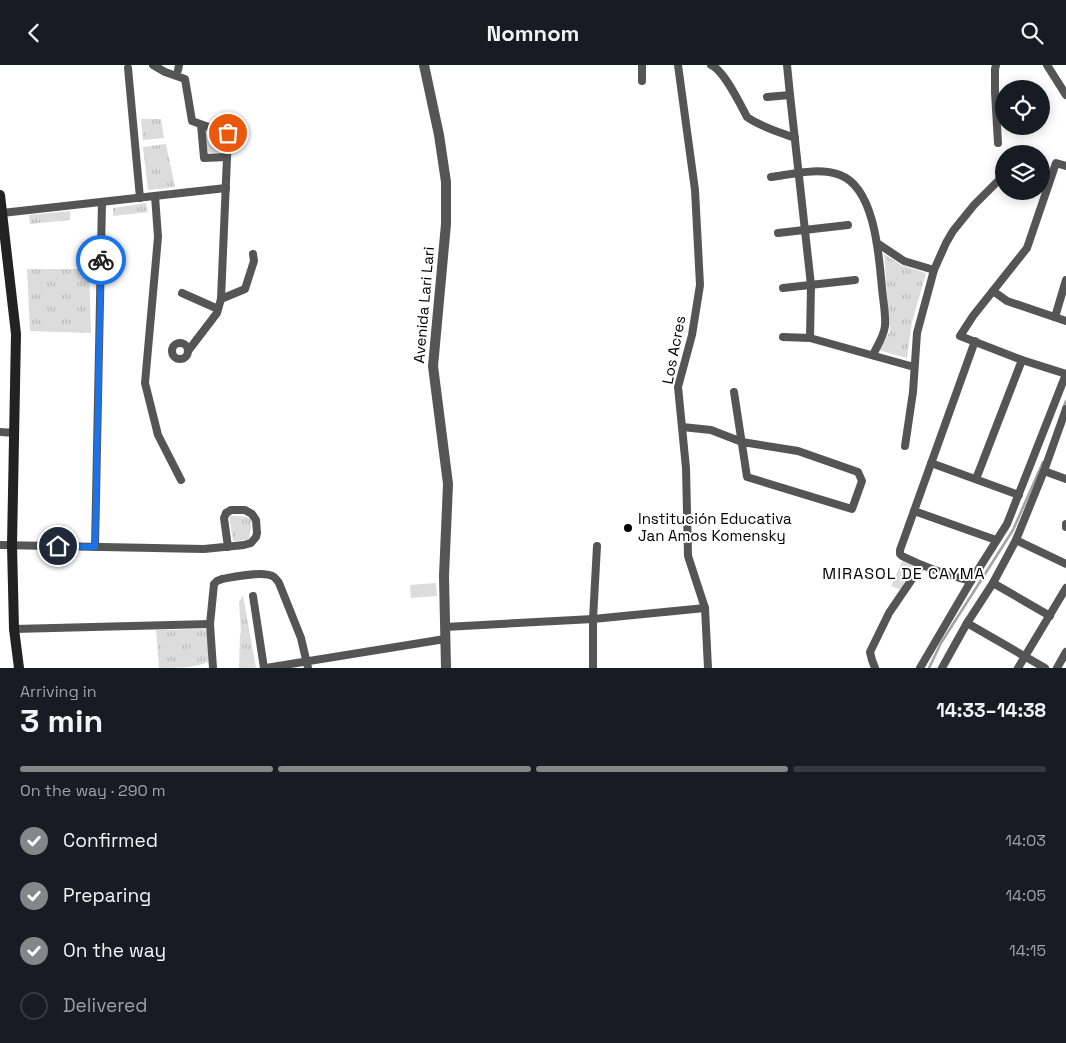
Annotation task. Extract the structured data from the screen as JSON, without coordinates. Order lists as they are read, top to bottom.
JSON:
{
  "streets": {
    "street": ["Avenida Lari Lari", "Los Acres"]
  },
  "districts": ["MIRASOL DE CAYMA"],
  "places": ["Institución Educativa Jan Amos Komensky"],
  "page": {
    "header": "Nomnom",
    "heading": ["3 min", "Arriving in", "14:33–14:38"],
    "bar": "On the way · 290 m",
    "list": [
      ["Confirmed", "14:03"],
      ["Preparing", "14:05"],
      ["On the way", "14:15"],
      "Delivered"
    ]
  }
}
